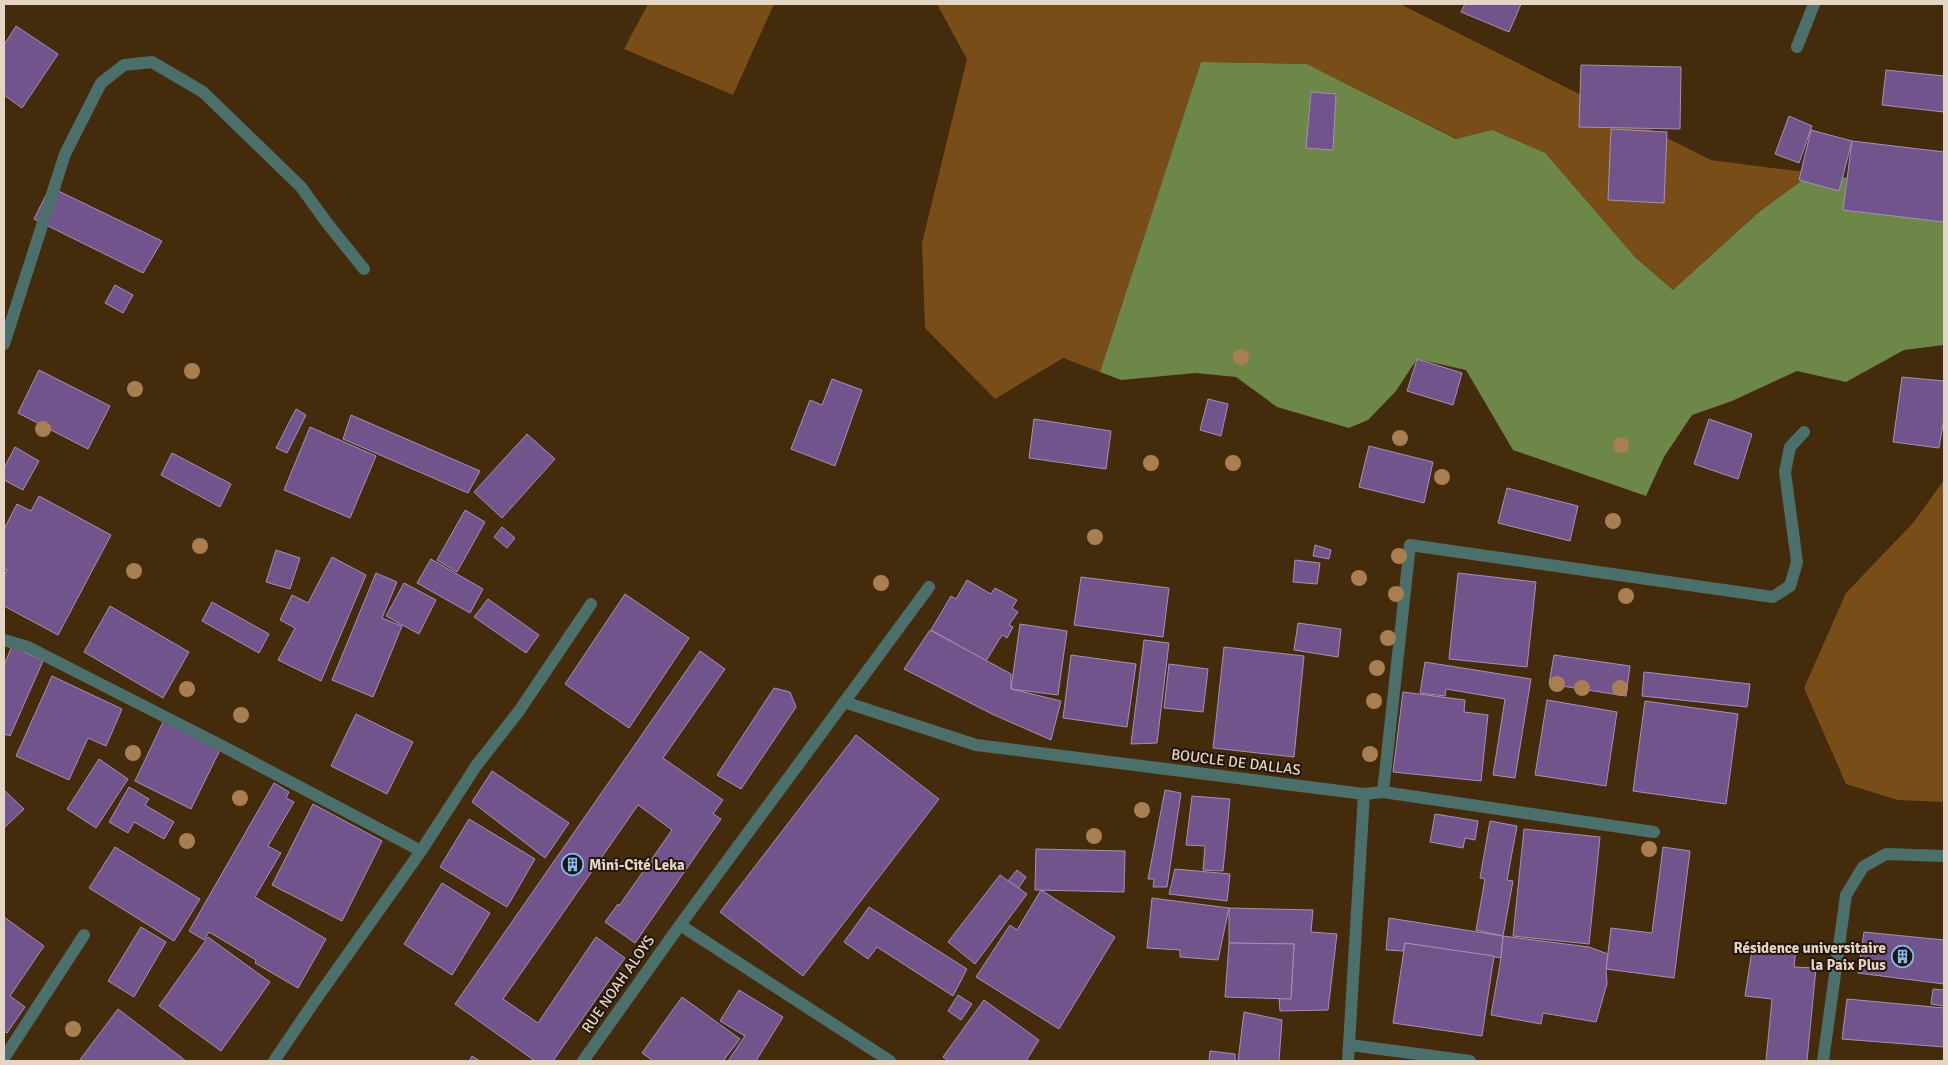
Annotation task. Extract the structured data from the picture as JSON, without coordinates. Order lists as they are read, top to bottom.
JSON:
{
  "streets": {
    "street": ["BOUCLE DE DALLAS", "RUE NOAH ALOYS"]
  },
  "crossings": [
    ["BOUCLE DE DALLAS", "RUE NOAH ALOYS"]
  ],
  "places": {
    "building": ["Mini-Cité Leka", "Résidence universitaire la Paix Plus"]
  }
}
